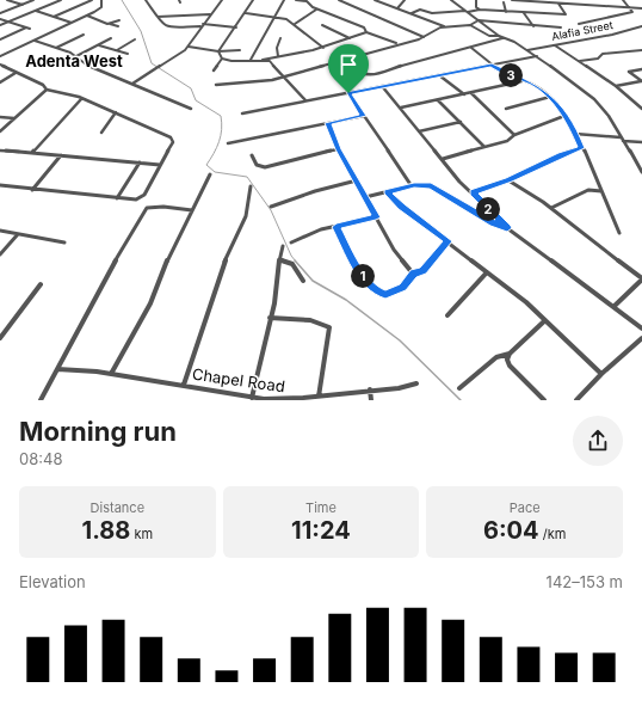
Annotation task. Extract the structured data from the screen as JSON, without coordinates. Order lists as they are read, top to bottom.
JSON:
{
  "streets": {
    "street": ["Alafia Street", "Chapel Road"]
  },
  "districts": ["Adenta West"],
  "page": {
    "pins": ["3", "2", "1"],
    "heading": ["Morning run", "08:48"],
    "stats": [
      ["Distance", "1.88 km"],
      ["Time", "11:24"],
      ["Pace", "6:04 /km"]
    ],
    "chart": ["Elevation", "142–153 m"]
  }
}
